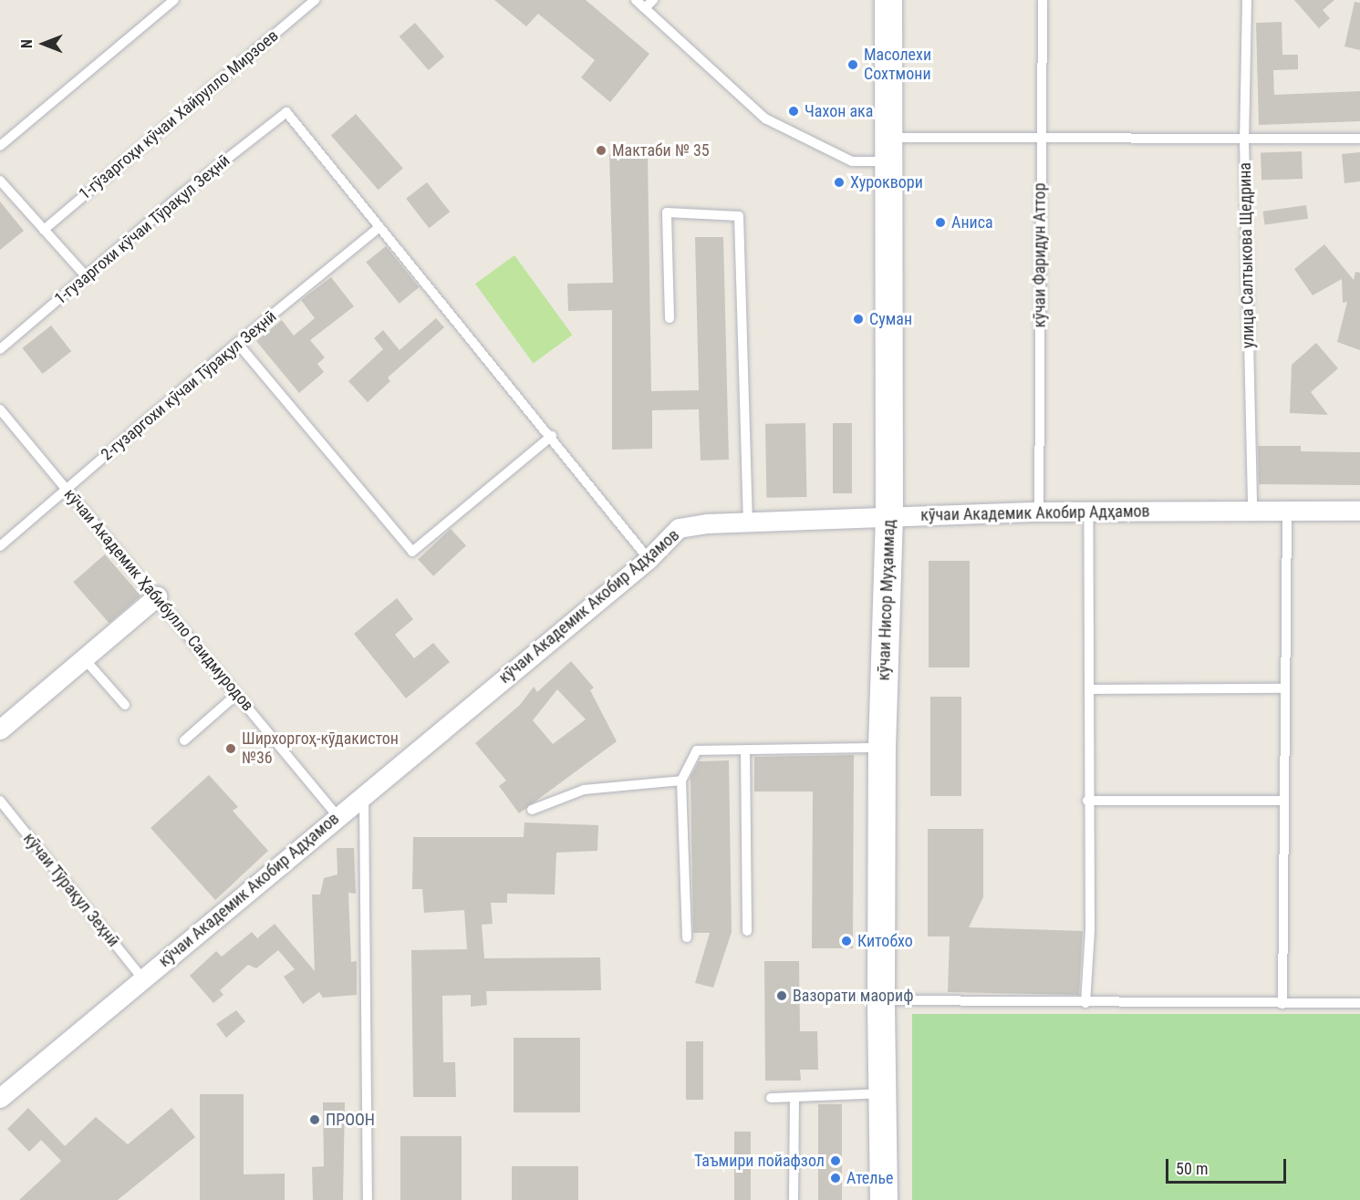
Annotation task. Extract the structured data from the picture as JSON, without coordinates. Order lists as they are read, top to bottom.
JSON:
{
  "streets": {
    "street": ["кӯчаи Академик Акобир Адҳамов", "кӯчаи Нисор Муҳаммад"],
    "lane": [
      "1-гӯзаргоҳи кӯчаи Хайрулло Мирзоев",
      "1-гузаргохи кӯчаи Тӯрақул Зеҳнӣ",
      "кӯчаи Фаридун Аттор",
      "улица Салтыкова Щедрина",
      "2-гузаргохи кӯчаи Тӯрақул Зеҳнӣ",
      "кӯчаи Академик Ҳабибулло Саидмуродов",
      "кӯчаи Тӯрақул Зеҳнӣ"
    ]
  },
  "crossings": [
    ["1-гузаргохи кӯчаи Тӯрақул Зеҳнӣ", "2-гузаргохи кӯчаи Тӯрақул Зеҳнӣ"],
    ["кӯчаи Фаридун Аттор", "кӯчаи Академик Акобир Адҳамов"],
    ["улица Салтыкова Щедрина", "кӯчаи Академик Акобир Адҳамов"],
    ["2-гузаргохи кӯчаи Тӯрақул Зеҳнӣ", "кӯчаи Академик Ҳабибулло Саидмуродов"],
    ["кӯчаи Академик Акобир Адҳамов", "кӯчаи Академик Ҳабибулло Саидмуродов"],
    ["кӯчаи Академик Акобир Адҳамов", "кӯчаи Нисор Муҳаммад"],
    ["кӯчаи Академик Акобир Адҳамов", "кӯчаи Тӯрақул Зеҳнӣ"]
  ],
  "places": [
    "Масолехи Сохтмони",
    "Чахон ака",
    "Мактаби № 35",
    "Хуроквори",
    "Аниса",
    "Суман",
    "Ширхоргоҳ-кӯдакистон №36",
    "Китобхо",
    "Вазорати маориф",
    "ПРООН",
    "Таъмири пойафзол",
    "Ателье"
  ],
  "scale_bar": "50 m",
  "north": "left"
}
